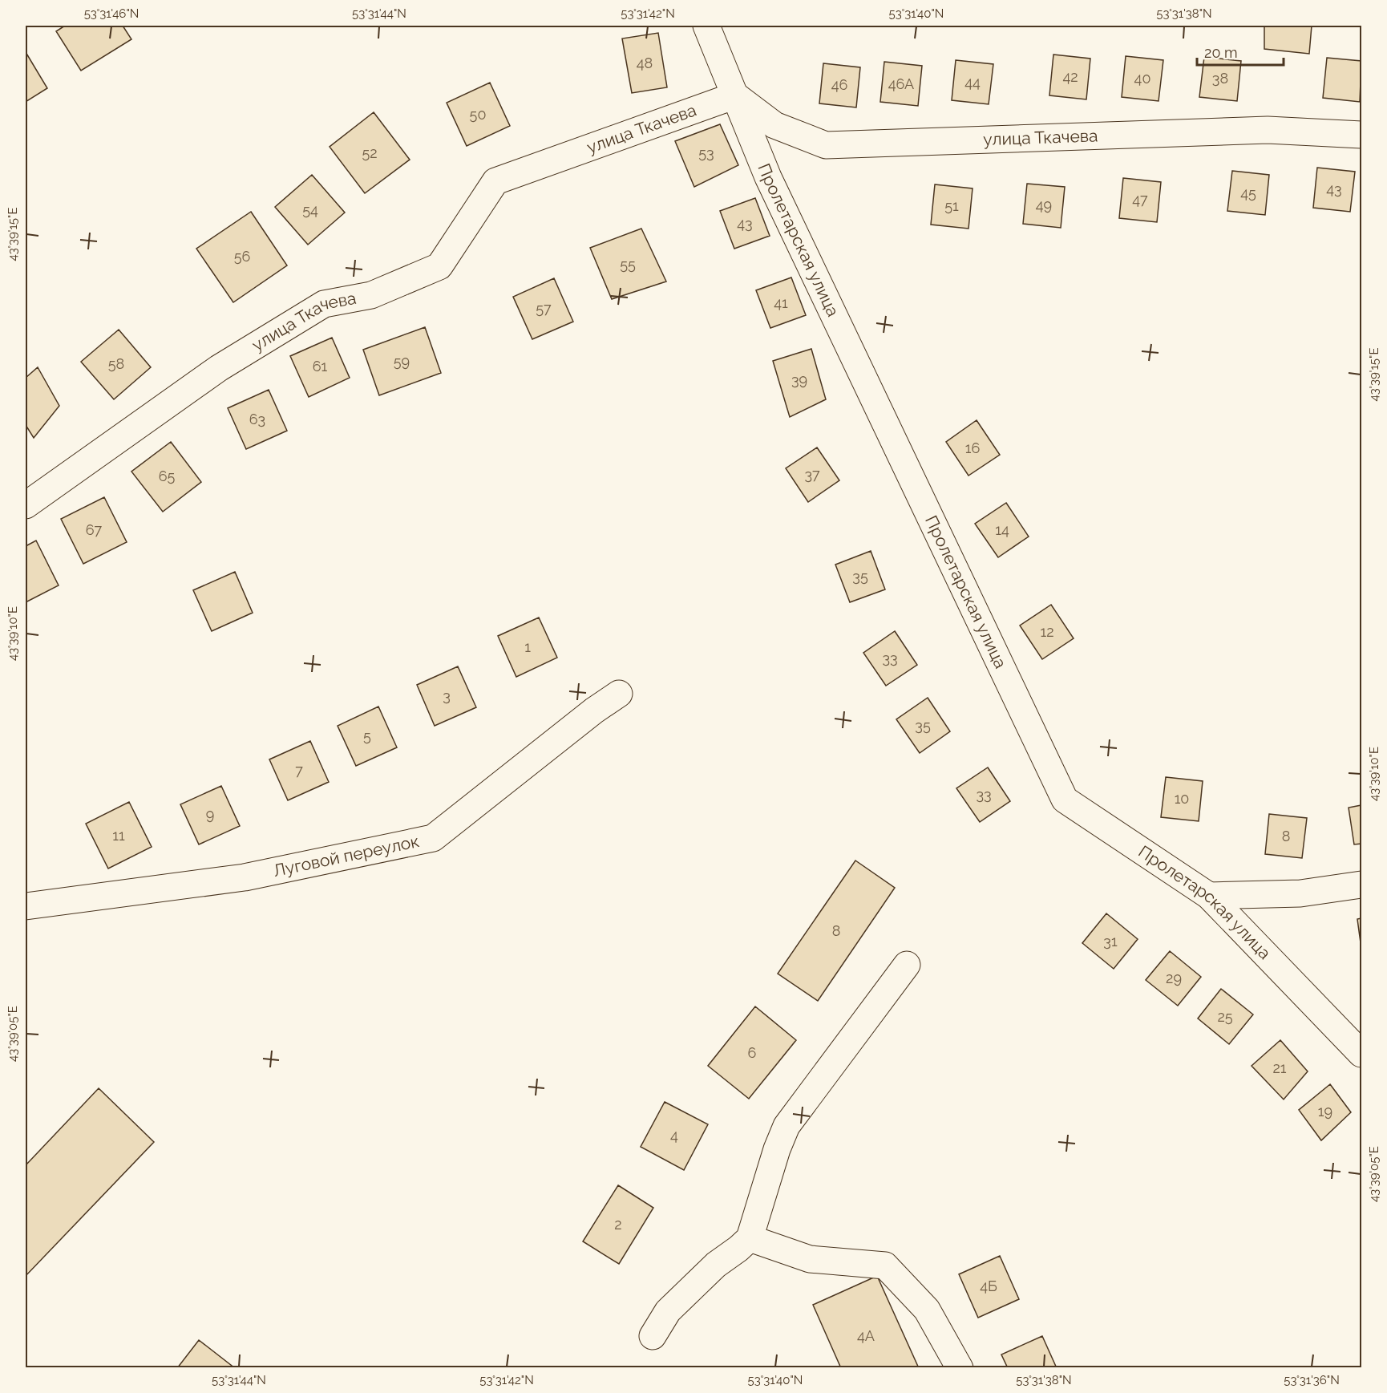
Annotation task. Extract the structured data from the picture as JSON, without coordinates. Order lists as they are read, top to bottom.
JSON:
{
  "streets": {
    "street": ["улица Ткачева", "Пролетарская улица", "Луговой переулок"]
  },
  "crossings": [
    ["улица Ткачева", "Пролетарская улица"]
  ],
  "house_numbers": [
    "48",
    "42",
    "40",
    "38",
    "44",
    "46А",
    "46",
    "50",
    "52",
    "53",
    "43",
    "45",
    "47",
    "49",
    "51",
    "54",
    "43",
    "56",
    "55",
    "41",
    "57",
    "59",
    "58",
    "61",
    "39",
    "63",
    "16",
    "37",
    "65",
    "67",
    "14",
    "35",
    "12",
    "1",
    "33",
    "3",
    "35",
    "5",
    "7",
    "33",
    "10",
    "9",
    "11",
    "8",
    "8",
    "31",
    "29",
    "25",
    "6",
    "21",
    "19",
    "4",
    "2",
    "4Б",
    "4А"
  ],
  "scale_bar": "20 m",
  "coordinates": [
    "53°31'46\"N",
    "53°31'44\"N",
    "53°31'42\"N",
    "53°31'40\"N",
    "53°31'38\"N",
    "43°39'15\"E",
    "43°39'10\"E",
    "43°39'05\"E",
    "53°31'36\"N"
  ]
}
